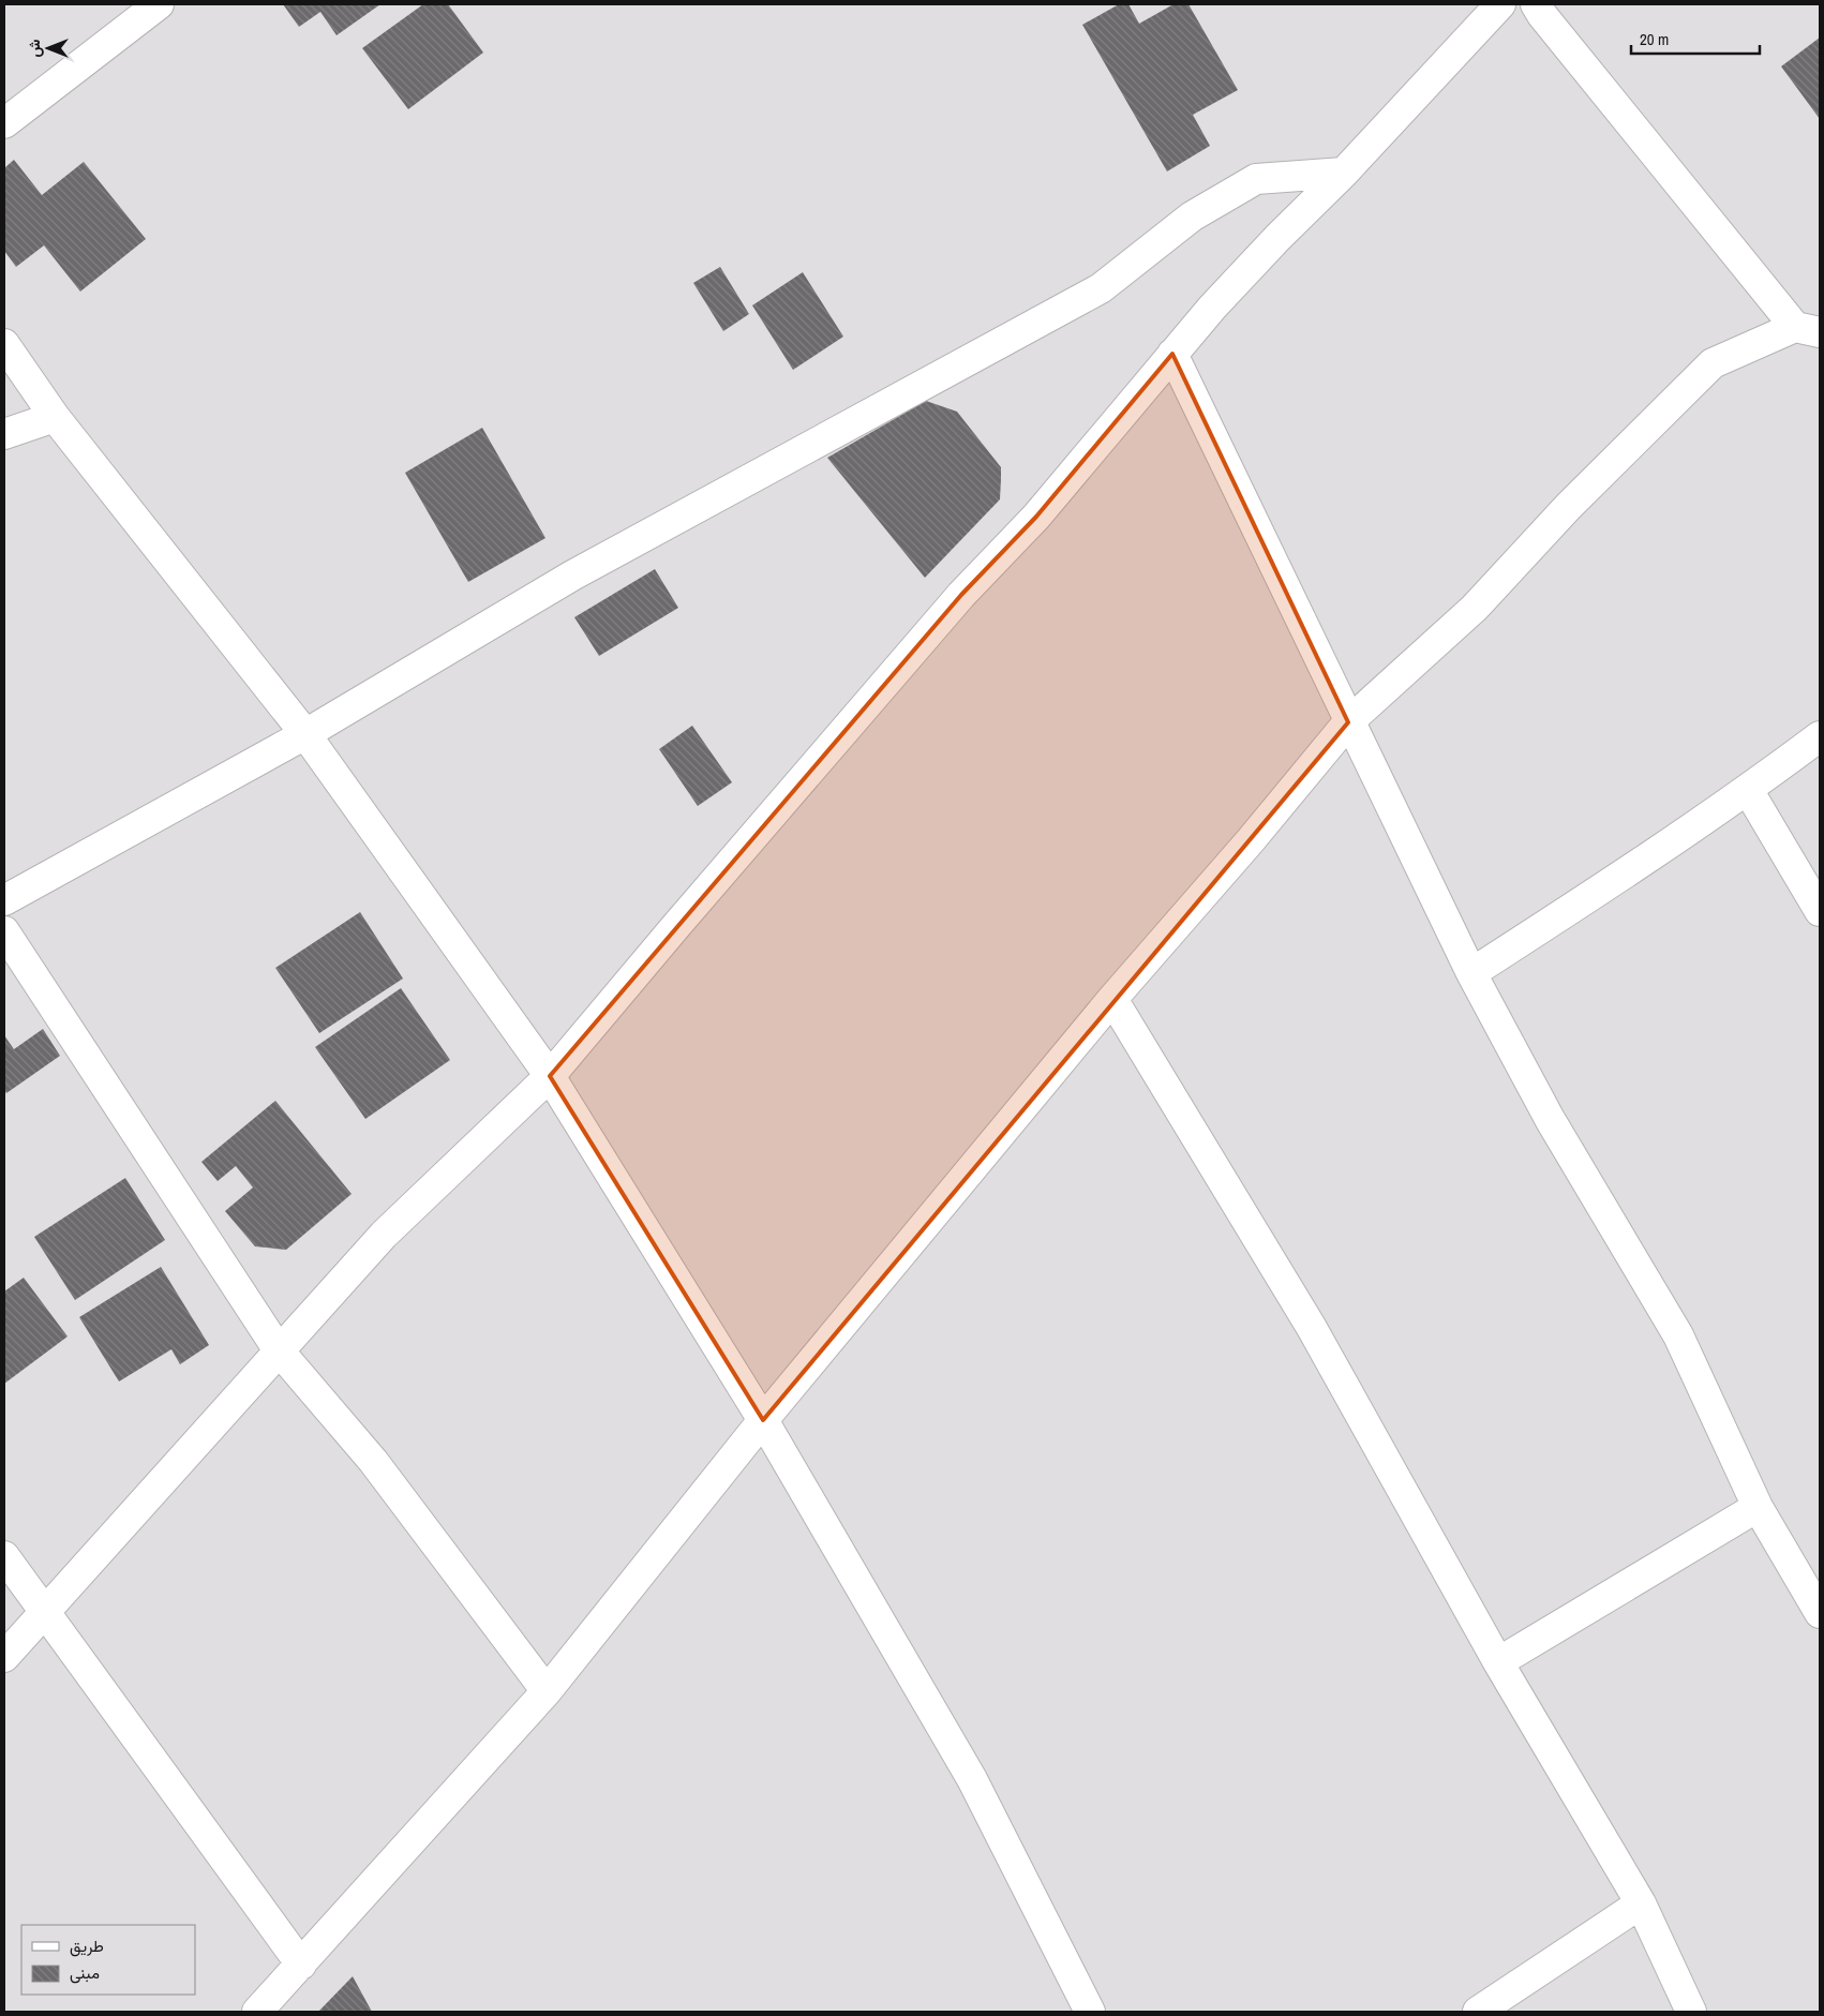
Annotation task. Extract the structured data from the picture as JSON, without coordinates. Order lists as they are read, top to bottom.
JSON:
{
  "legend": ["طريق", "مبنى"],
  "scale_bar": "20 m",
  "north": "left"
}
